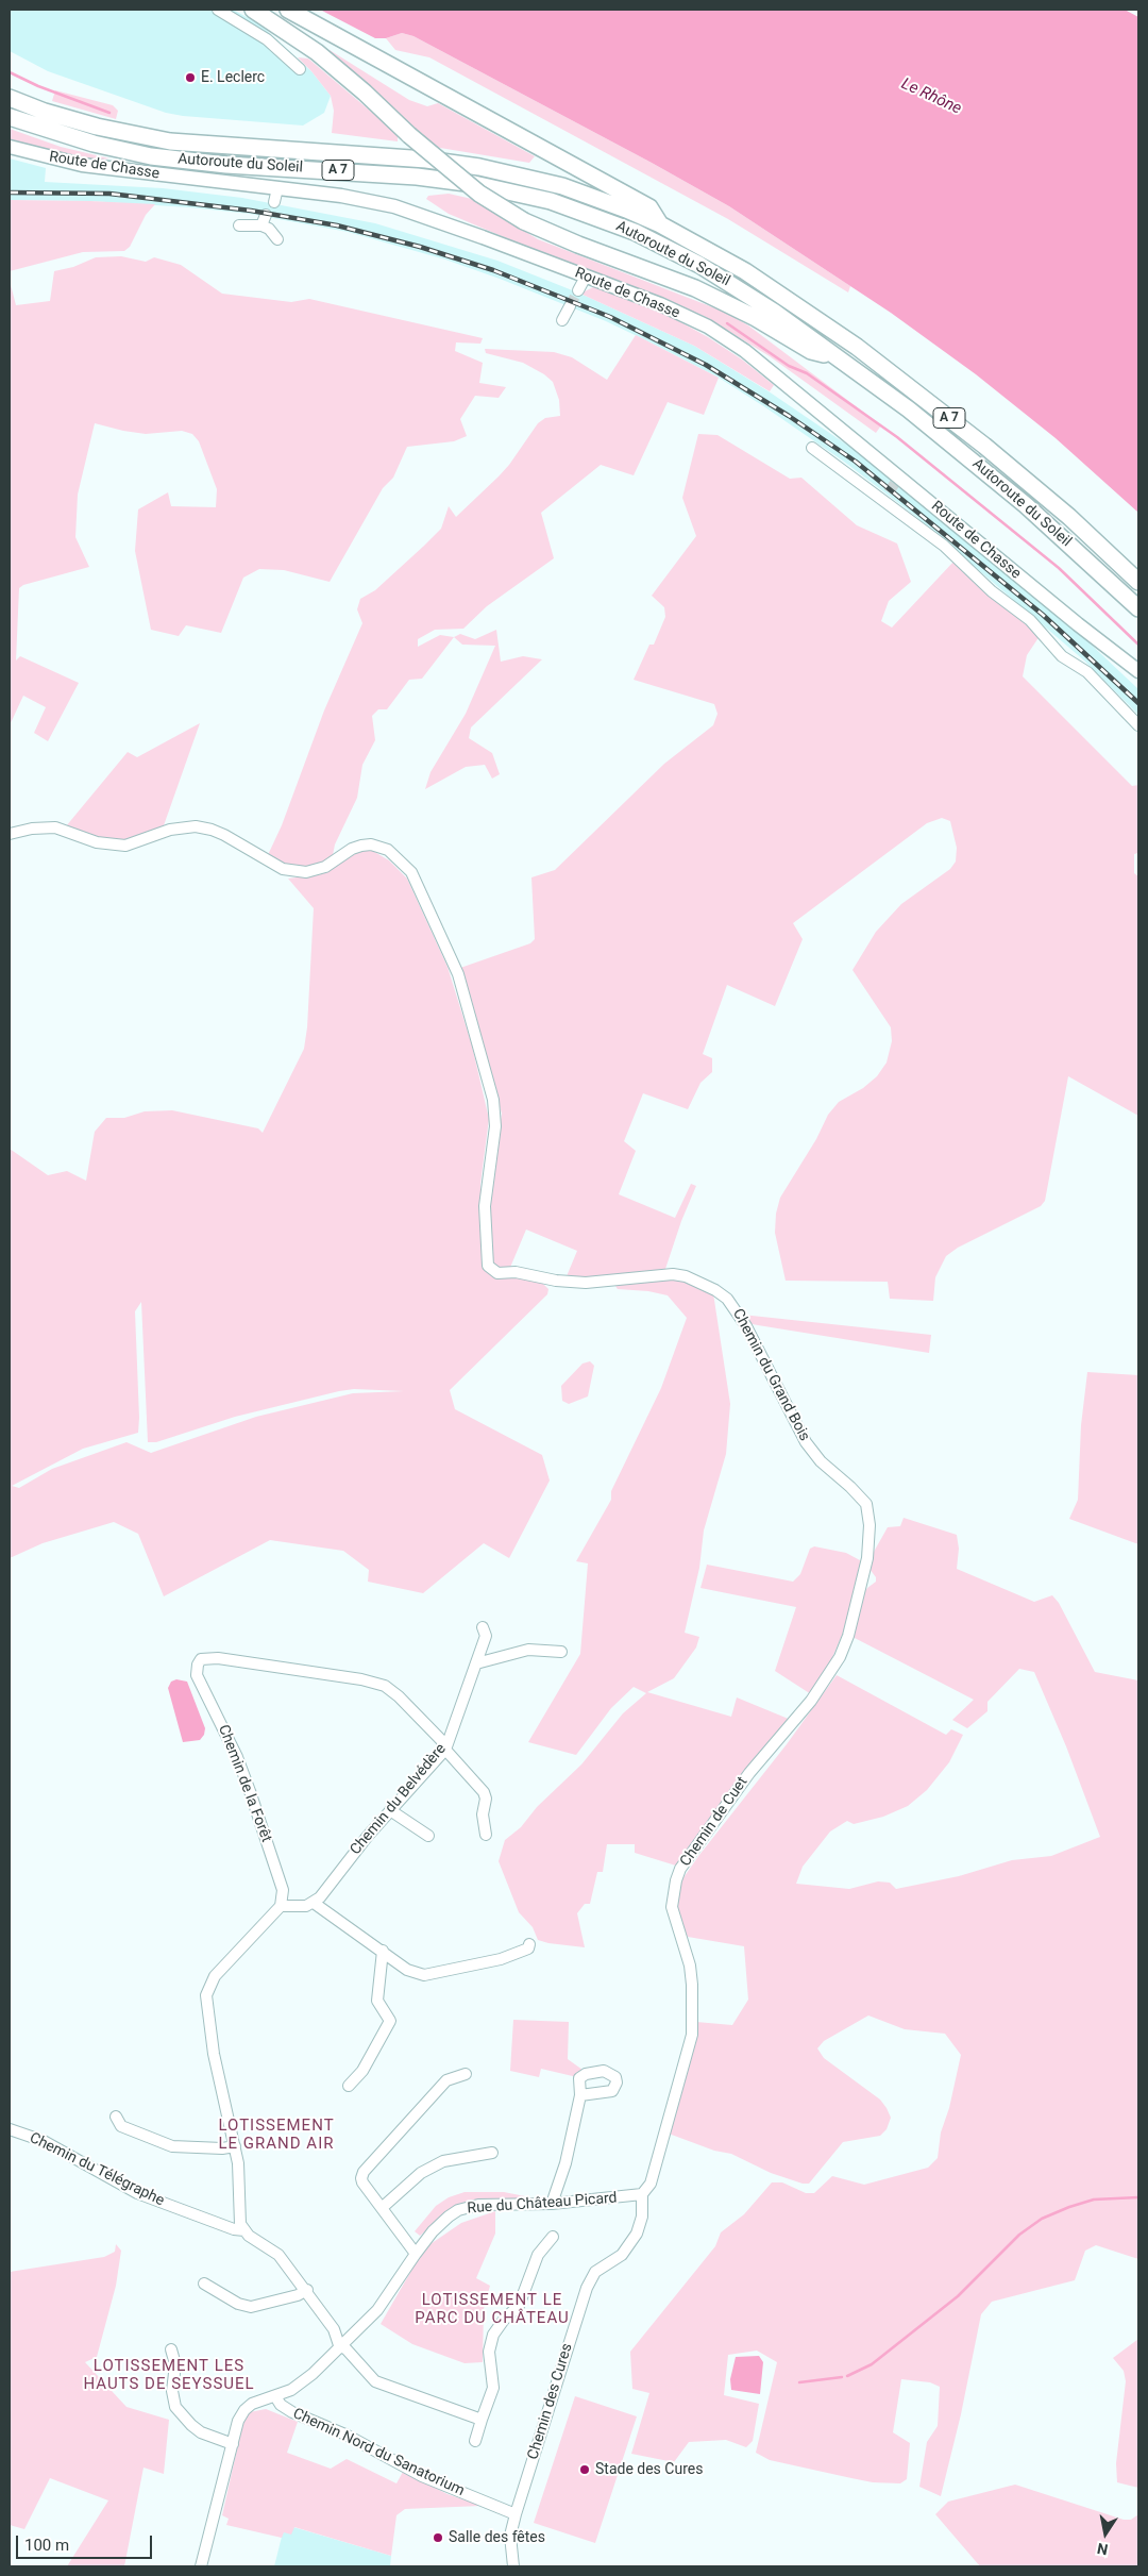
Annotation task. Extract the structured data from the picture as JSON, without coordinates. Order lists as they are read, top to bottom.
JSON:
{
  "streets": {
    "highway": ["Autoroute du Soleil", "A 7"],
    "main road": ["Route de Chasse"],
    "street": [
      "Chemin du Grand Bois",
      "Chemin de la Forêt",
      "Chemin du Belvédère",
      "Chemin de Cuet",
      "Chemin du Télégraphe",
      "Rue du Château Picard",
      "Chemin des Cures",
      "Chemin Nord du Sanatorium"
    ]
  },
  "crossings": [
    ["Chemin du Grand Bois", "Chemin de Cuet"],
    ["Chemin de la Forêt", "Chemin du Belvédère"],
    ["Chemin de Cuet", "Rue du Château Picard"],
    ["Chemin de Cuet", "Chemin des Cures"],
    ["Chemin du Télégraphe", "Rue du Château Picard"],
    ["Rue du Château Picard", "Chemin des Cures"],
    ["Rue du Château Picard", "Chemin Nord du Sanatorium"],
    ["Chemin des Cures", "Chemin Nord du Sanatorium"]
  ],
  "districts": ["LOTISSEMENT LE GRAND AIR", "LOTISSEMENT LE PARC DU CHÂTEAU", "LOTISSEMENT LES HAUTS DE SEYSSUEL"],
  "water": ["Le Rhône"],
  "places": ["E. Leclerc", "Stade des Cures", "Salle des fêtes"],
  "scale_bar": "100 m",
  "north": "bottom"
}
